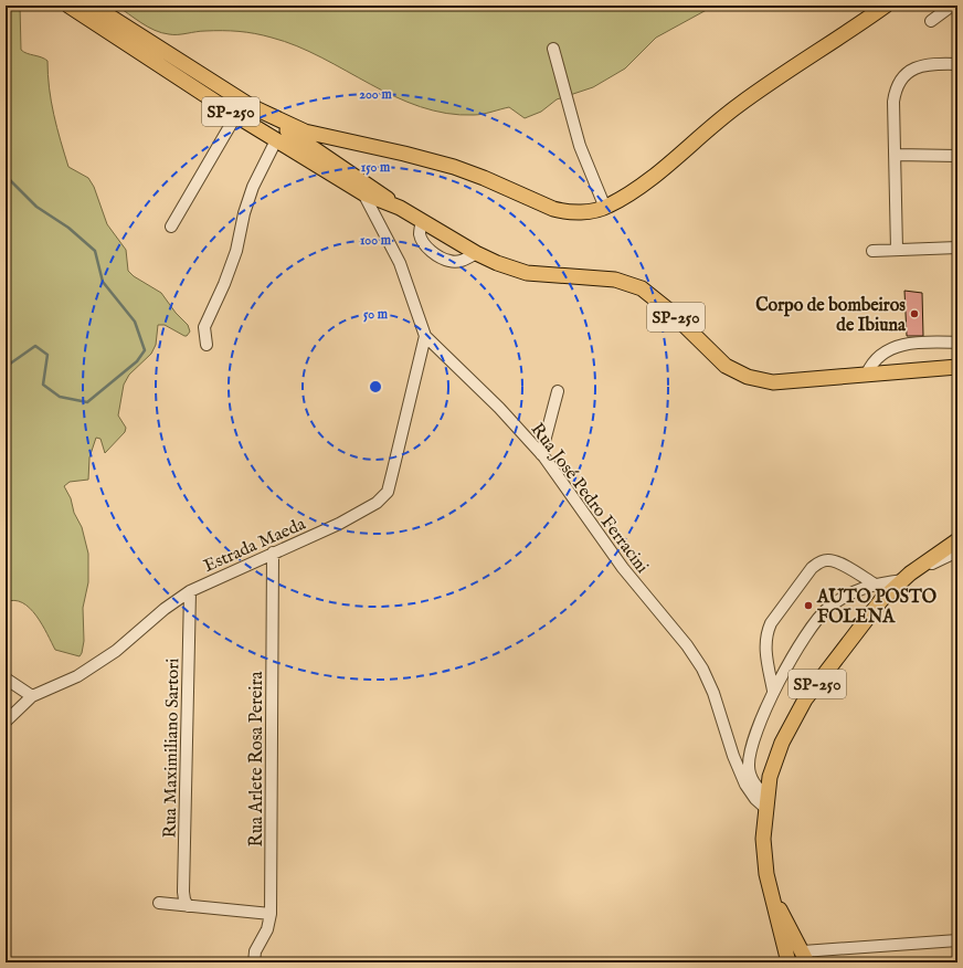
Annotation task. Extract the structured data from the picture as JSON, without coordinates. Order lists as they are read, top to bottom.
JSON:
{
  "streets": {
    "main road": ["SP-250"],
    "street": [
      "Rua José Pedro Ferracini",
      "Estrada Maeda",
      "Rua Maximiliano Sartori",
      "Rua Arlete Rosa Pereira"
    ]
  },
  "crossings": [
    ["SP-250", "Rua José Pedro Ferracini"],
    ["Rua José Pedro Ferracini", "Estrada Maeda"],
    ["Estrada Maeda", "Rua Maximiliano Sartori"],
    ["Estrada Maeda", "Rua Arlete Rosa Pereira"]
  ],
  "places": ["Corpo de bombeiros de Ibiuna", "AUTO POSTO FOLENA"],
  "rings": [
    "200 m",
    "150 m",
    "100 m",
    "50 m"
  ]
}
